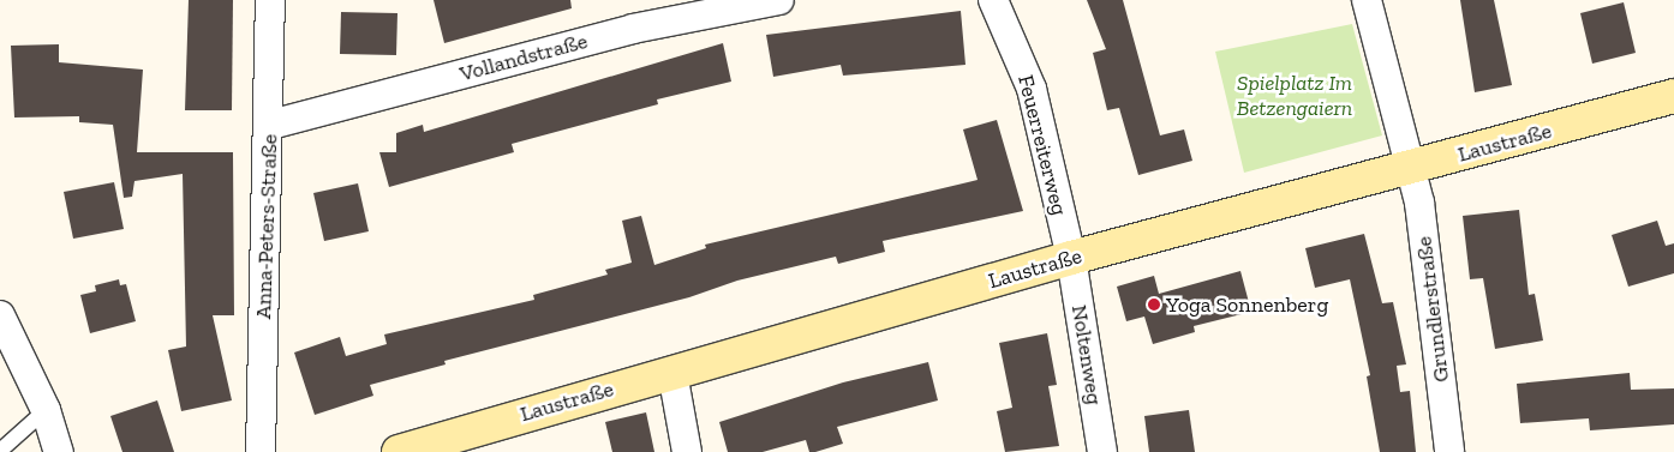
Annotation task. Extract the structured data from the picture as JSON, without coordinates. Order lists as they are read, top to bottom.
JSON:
{
  "streets": {
    "street": [
      "Vollandstraße",
      "Laustraße",
      "Feuerreiterweg",
      "Anna-Peters-Straße",
      "Grundlerstraße",
      "Noltenweg"
    ]
  },
  "crossings": [
    ["Vollandstraße", "Anna-Peters-Straße"],
    ["Laustraße", "Feuerreiterweg"],
    ["Laustraße", "Grundlerstraße"],
    ["Laustraße", "Noltenweg"],
    ["Feuerreiterweg", "Noltenweg"]
  ],
  "parks": ["Spielplatz Im Betzengaiern"],
  "places": ["Yoga Sonnenberg"]
}
